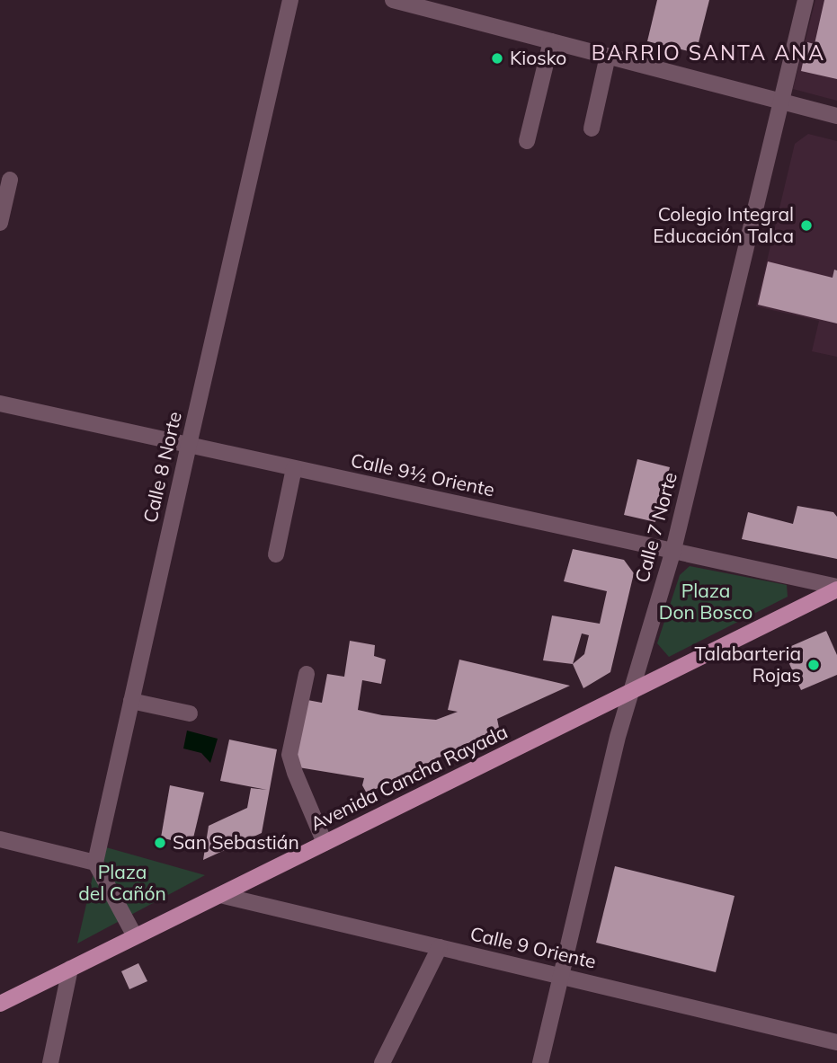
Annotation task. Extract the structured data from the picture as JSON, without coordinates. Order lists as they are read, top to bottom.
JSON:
{
  "streets": {
    "main road": ["Avenida Cancha Rayada"],
    "street": [
      "Calle 8 Norte",
      "Calle 9½ Oriente",
      "Calle 7 Norte",
      "Calle 9 Oriente"
    ]
  },
  "crossings": [
    ["Calle 8 Norte", "Calle 9½ Oriente"],
    ["Calle 9½ Oriente", "Calle 7 Norte"],
    ["Calle 9½ Oriente", "Avenida Cancha Rayada"],
    ["Calle 7 Norte", "Avenida Cancha Rayada"],
    ["Calle 7 Norte", "Calle 9 Oriente"],
    ["Avenida Cancha Rayada", "Calle 9 Oriente"]
  ],
  "districts": ["BARRIO SANTA ANA"],
  "parks": ["Plaza Don Bosco", "Plaza del Cañón"],
  "places": [
    "Kiosko",
    "Colegio Integral Educación Talca",
    "Talabarteria Rojas",
    "San Sebastián"
  ]
}
